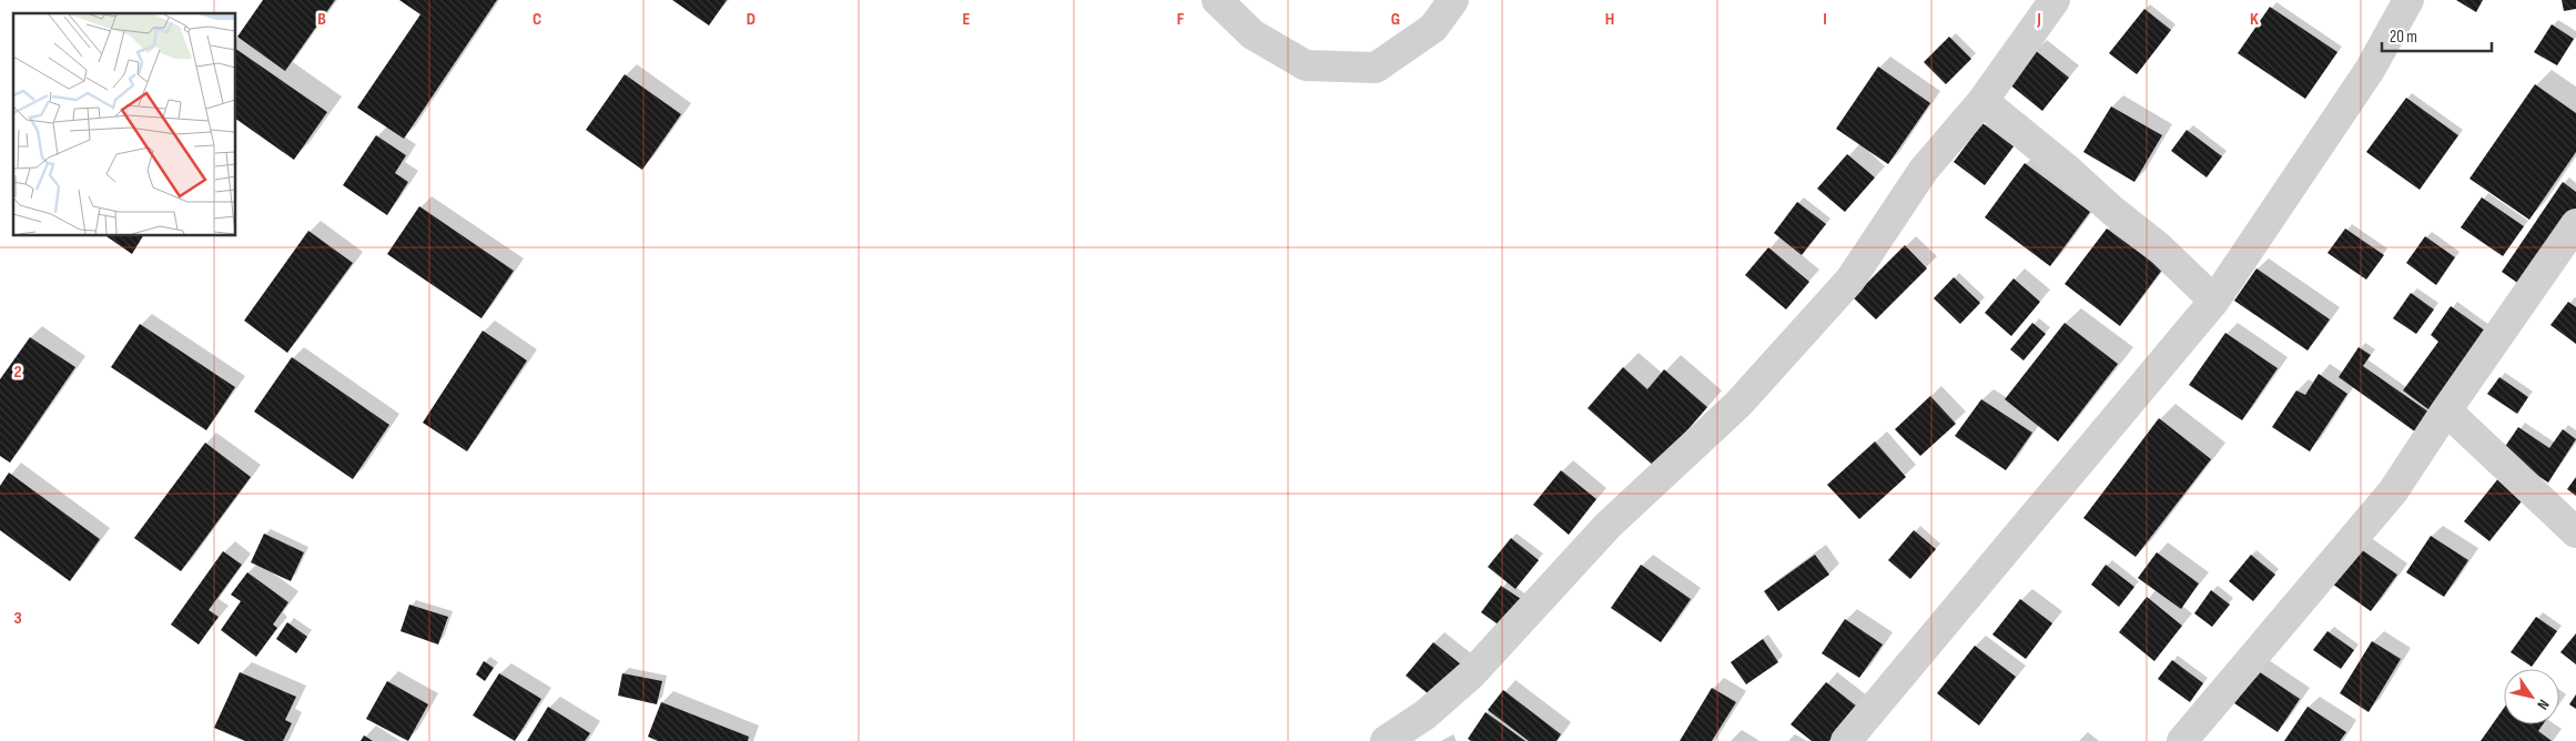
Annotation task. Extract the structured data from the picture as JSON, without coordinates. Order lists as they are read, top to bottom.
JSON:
{
  "scale_bar": "20 m",
  "north": "bottom right",
  "grid": {
    "columns": [
      "B",
      "C",
      "D",
      "E",
      "F",
      "G",
      "H",
      "I",
      "J",
      "K"
    ],
    "rows": ["2", "3"]
  }
}
